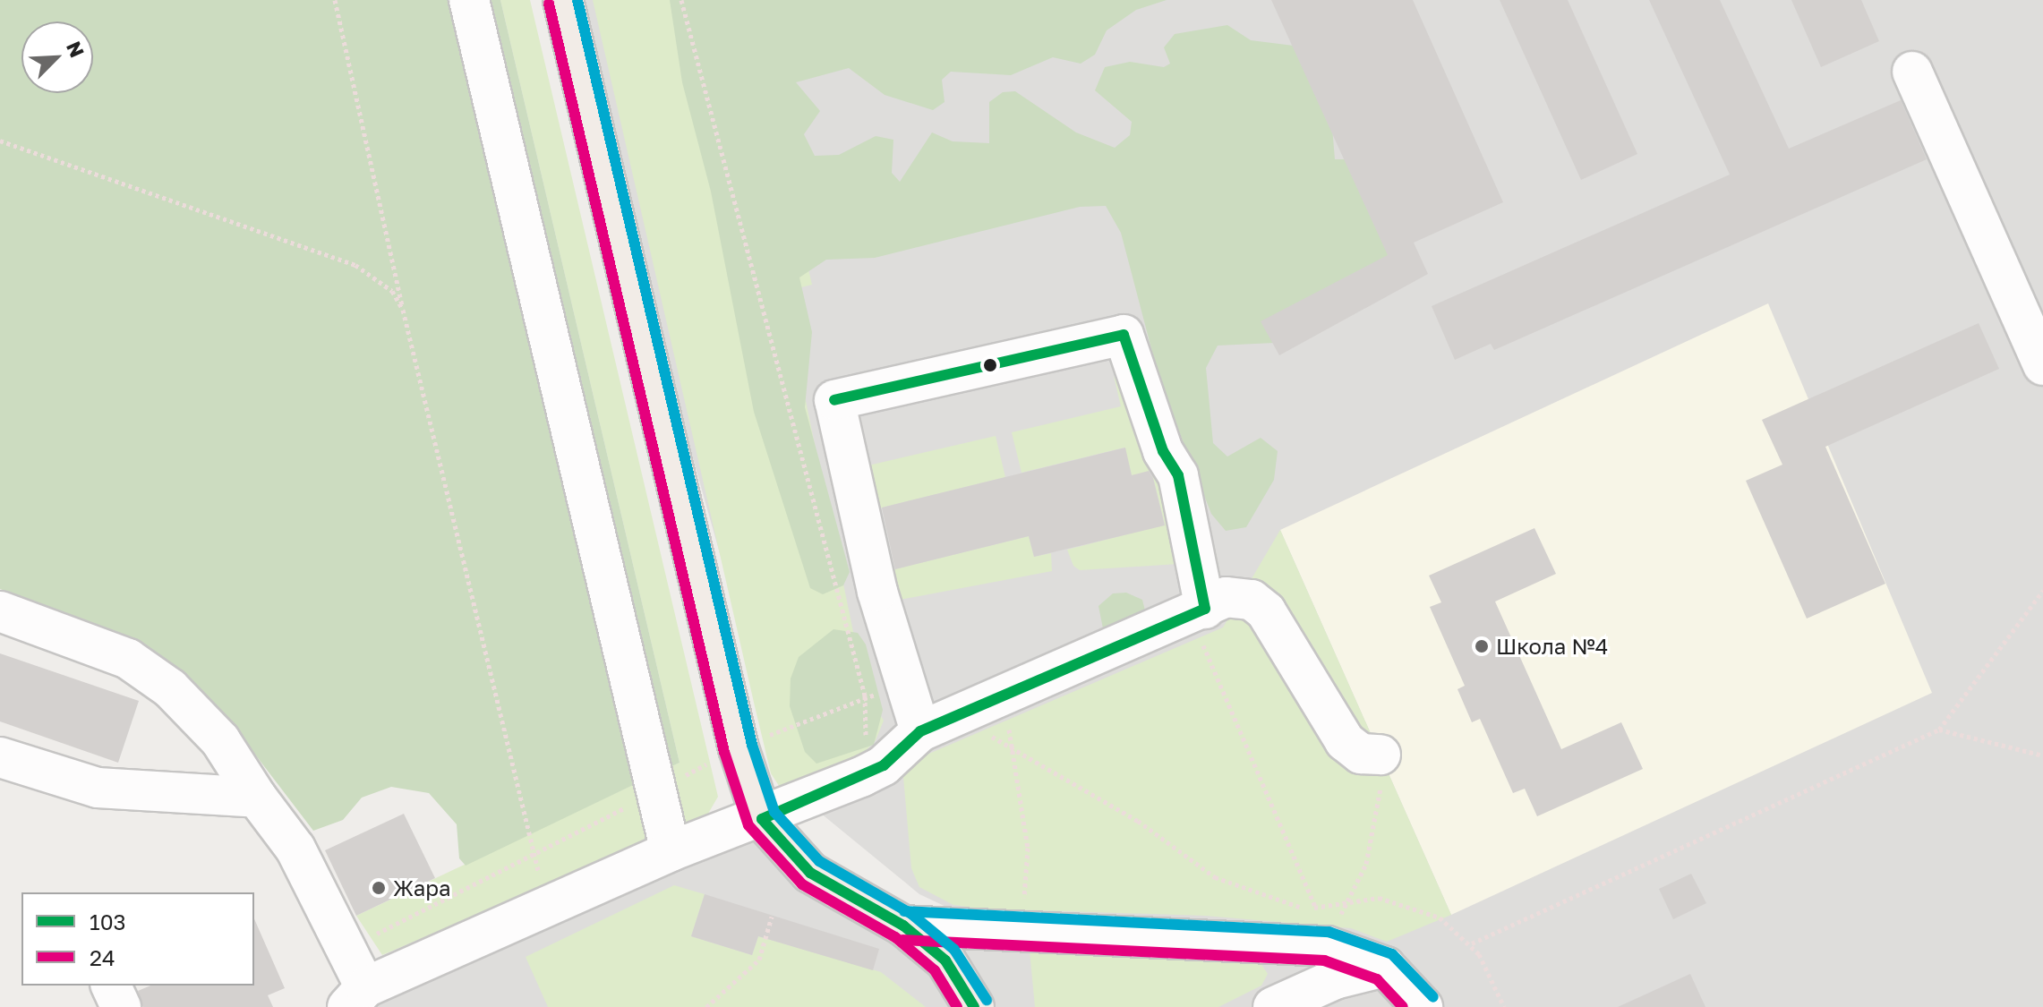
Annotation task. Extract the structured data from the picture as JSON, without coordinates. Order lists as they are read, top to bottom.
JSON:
{
  "places": ["Школа №4", "Жара"],
  "lines": ["transit line 24", "transit line 103"],
  "legend": ["103", "24"],
  "north": "top right"
}
